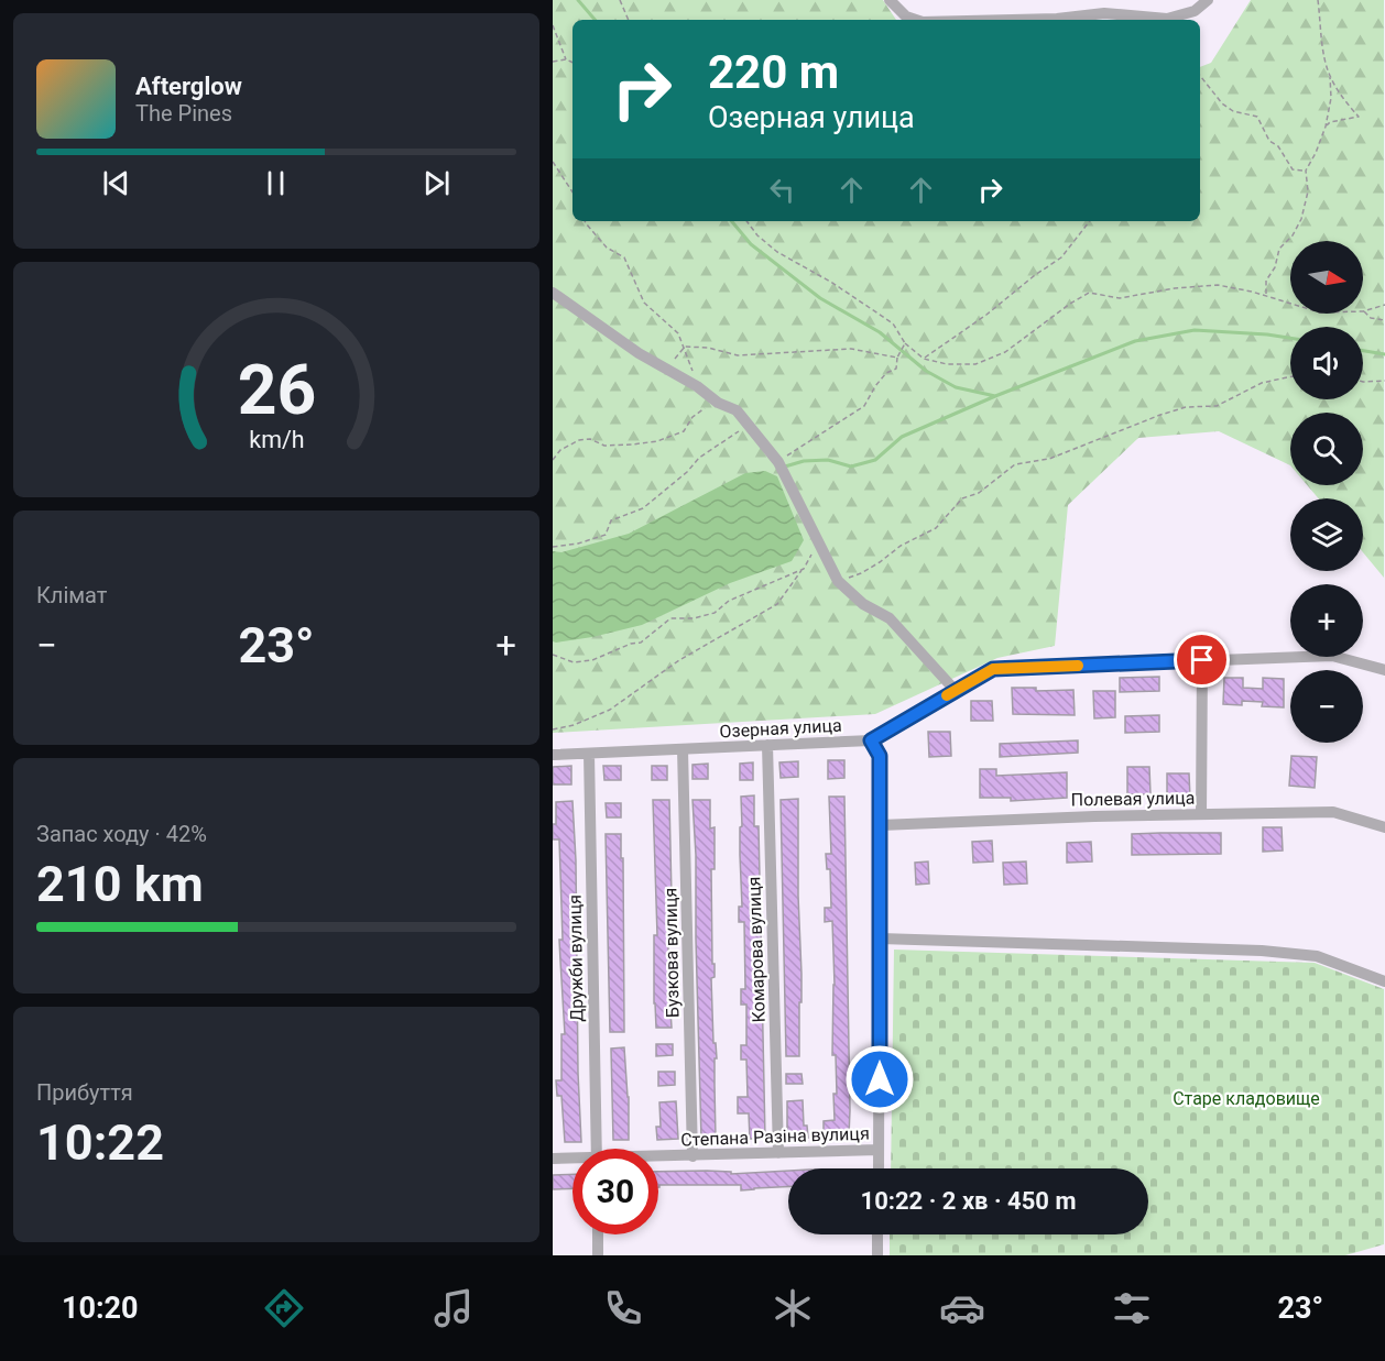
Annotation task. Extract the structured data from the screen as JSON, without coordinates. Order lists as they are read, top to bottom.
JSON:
{
  "streets": {
    "street": [
      "Озерная улица",
      "Полевая улица",
      "Комарова вулиця",
      "Бузкова вулиця",
      "Дружби вулиця",
      "Степана Разіна вулиця"
    ]
  },
  "crossings": [
    ["Озерная улица", "Комарова вулиця"],
    ["Озерная улица", "Бузкова вулиця"],
    ["Озерная улица", "Дружби вулиця"],
    ["Комарова вулиця", "Степана Разіна вулиця"],
    ["Бузкова вулиця", "Степана Разіна вулиця"]
  ],
  "parks": ["Старе кладовище"],
  "north": "right",
  "page": {
    "turn": ["220 m", "Озерная улица"],
    "song": ["Afterglow", "The Pines"],
    "map_buttons": ["+", "−"],
    "tile": [
      "Клімат",
      ["Запас ходу · 42%", "210 km"],
      ["Прибуття", "10:22"]
    ],
    "heat": ["−", "23°", "+"],
    "limit": "30",
    "trip": "10:22 · 2 хв · 450 m",
    "tabs": ["10:20", "23°"],
    "gauge": ["26", "km/h"]
  }
}
